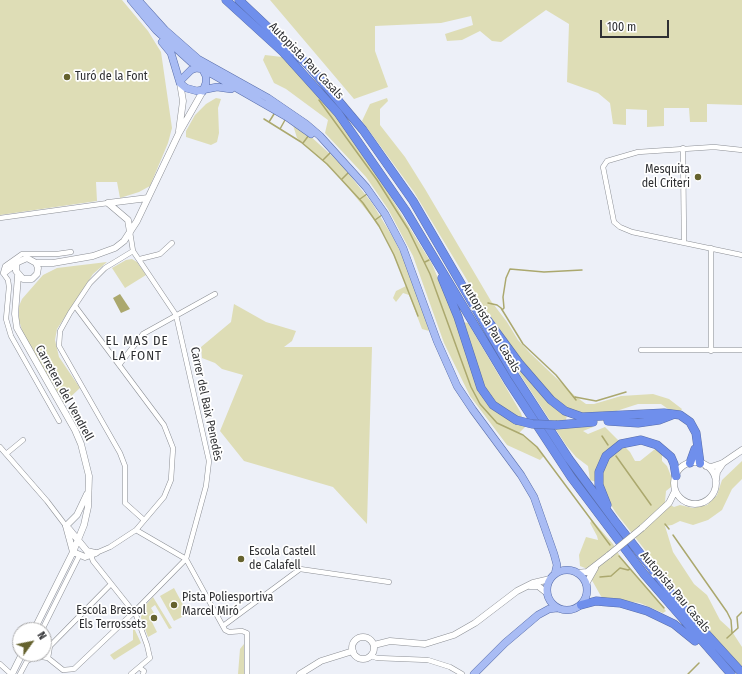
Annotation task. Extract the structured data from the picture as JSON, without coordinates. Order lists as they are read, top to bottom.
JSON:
{
  "streets": {
    "highway": ["Autopista Pau Casals"],
    "street": ["Carretera del Vendrell", "Carrer del Baix Penedès"]
  },
  "districts": ["EL MAS DE LA FONT"],
  "places": [
    "Turó de la Font",
    "Mesquita del Criteri",
    "Escola Castell de Calafell",
    "Pista Poliesportiva Marcel Miró",
    "Escola Bressol Els Terrossets"
  ],
  "scale_bar": "100 m",
  "north": "top right"
}
